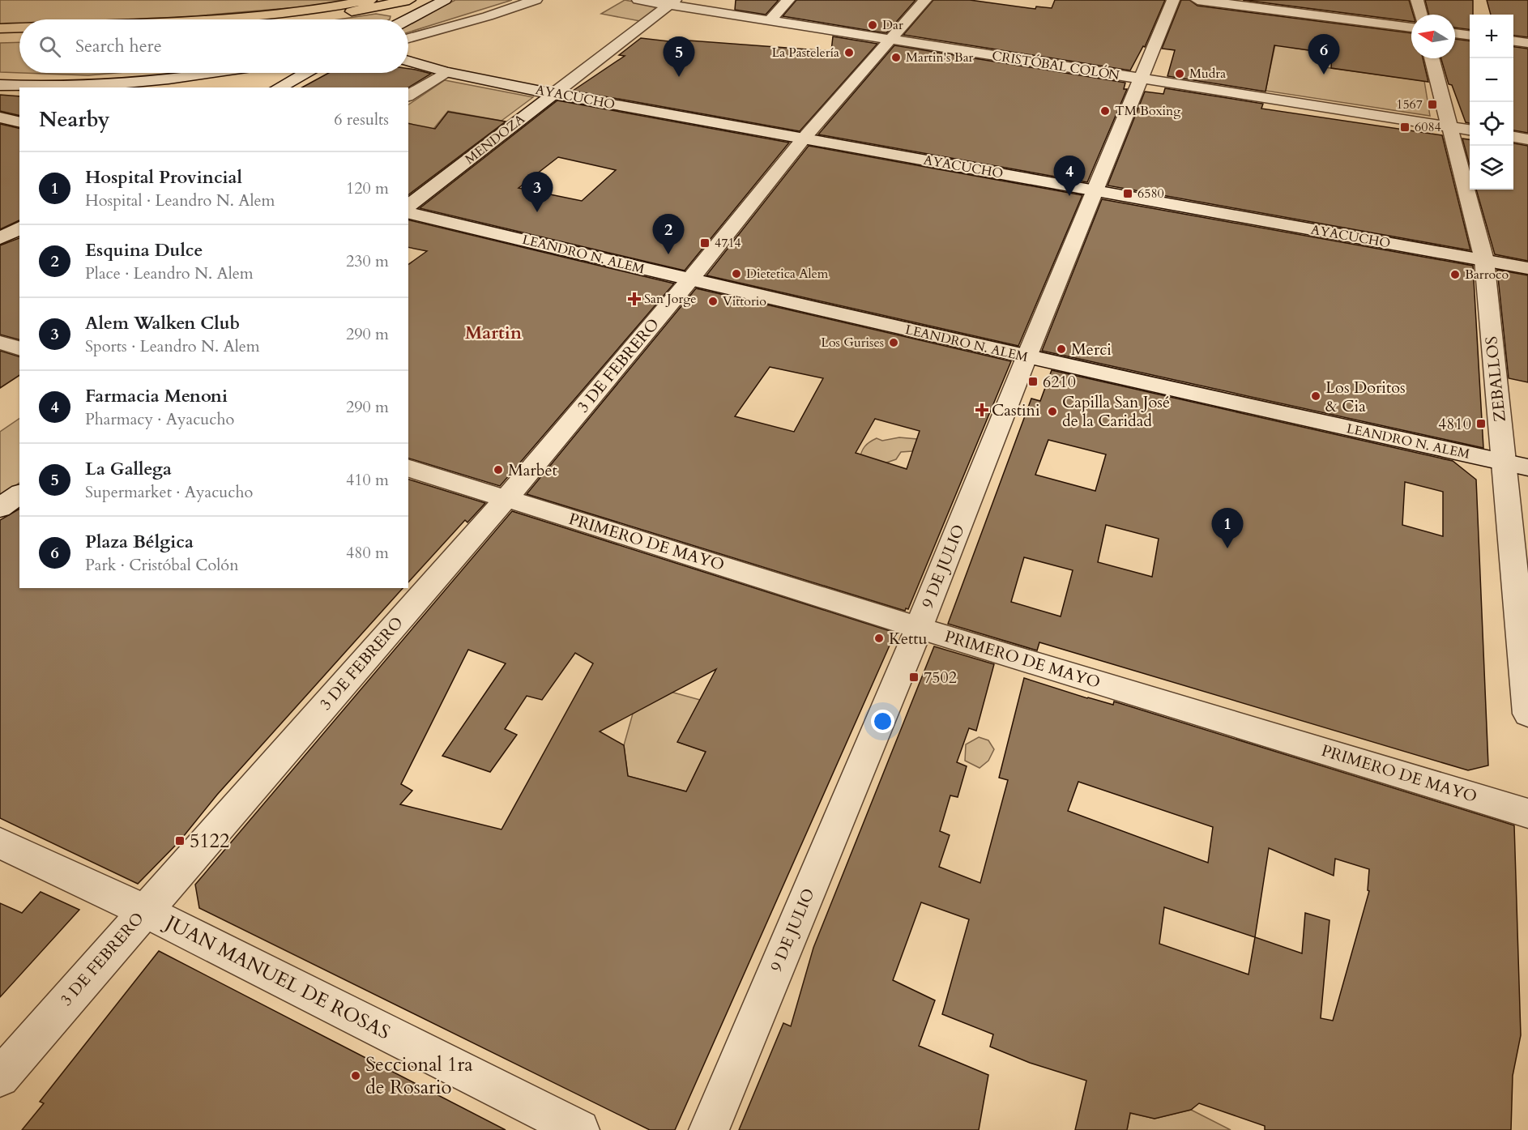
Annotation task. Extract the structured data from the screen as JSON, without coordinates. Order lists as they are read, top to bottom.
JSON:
{
  "streets": {
    "street": [
      "CRISTÓBAL COLÓN",
      "AYACUCHO",
      "MENDOZA",
      "LEANDRO N. ALEM",
      "3 DE FEBRERO",
      "ZEBALLOS",
      "PRIMERO DE MAYO",
      "9 DE JULIO",
      "JUAN MANUEL DE ROSAS"
    ]
  },
  "crossings": [
    ["CRISTÓBAL COLÓN", "MENDOZA"],
    ["CRISTÓBAL COLÓN", "3 DE FEBRERO"],
    ["CRISTÓBAL COLÓN", "ZEBALLOS"],
    ["CRISTÓBAL COLÓN", "9 DE JULIO"],
    ["AYACUCHO", "MENDOZA"],
    ["AYACUCHO", "3 DE FEBRERO"],
    ["AYACUCHO", "ZEBALLOS"],
    ["AYACUCHO", "9 DE JULIO"],
    ["LEANDRO N. ALEM", "3 DE FEBRERO"],
    ["LEANDRO N. ALEM", "ZEBALLOS"],
    ["LEANDRO N. ALEM", "9 DE JULIO"],
    ["3 DE FEBRERO", "PRIMERO DE MAYO"],
    ["3 DE FEBRERO", "JUAN MANUEL DE ROSAS"],
    ["PRIMERO DE MAYO", "9 DE JULIO"]
  ],
  "districts": ["Martin"],
  "places": {
    "other": [
      "Dar",
      "La Pastelería",
      "Martin's Bar",
      "Mudra",
      "TM Boxing",
      "Dietetica Alem",
      "Barroco",
      "Vittorio",
      "Los Gurises",
      "Merci",
      "Los Doritos & Cia",
      "Capilla San José de la Caridad",
      "Marbet",
      "Kettu",
      "Seccional 1ra de Rosario"
    ],
    "transit": [
      "1567",
      "6084",
      "6580",
      "4714",
      "6210",
      "4810",
      "7502",
      "5122"
    ],
    "health": ["San Jorge", "Castini"]
  },
  "north": "left",
  "page": {
    "map_buttons": ["+", "−"],
    "search": "Search here",
    "pins": [
      "6",
      "5",
      "4",
      "3",
      "2",
      "1"
    ],
    "heading": ["Nearby", "6 results"],
    "list": [
      {
        "mark": "1",
        "name": "Hospital Provincial",
        "note": "Hospital · Leandro N. Alem",
        "value": "120 m"
      },
      {
        "mark": "2",
        "name": "Esquina Dulce",
        "note": "Place · Leandro N. Alem",
        "value": "230 m"
      },
      {
        "mark": "3",
        "name": "Alem Walken Club",
        "note": "Sports · Leandro N. Alem",
        "value": "290 m"
      },
      {
        "mark": "4",
        "name": "Farmacia Menoni",
        "note": "Pharmacy · Ayacucho",
        "value": "290 m"
      },
      {
        "mark": "5",
        "name": "La Gallega",
        "note": "Supermarket · Ayacucho",
        "value": "410 m"
      },
      {
        "mark": "6",
        "name": "Plaza Bélgica",
        "note": "Park · Cristóbal Colón",
        "value": "480 m"
      }
    ]
  }
}
